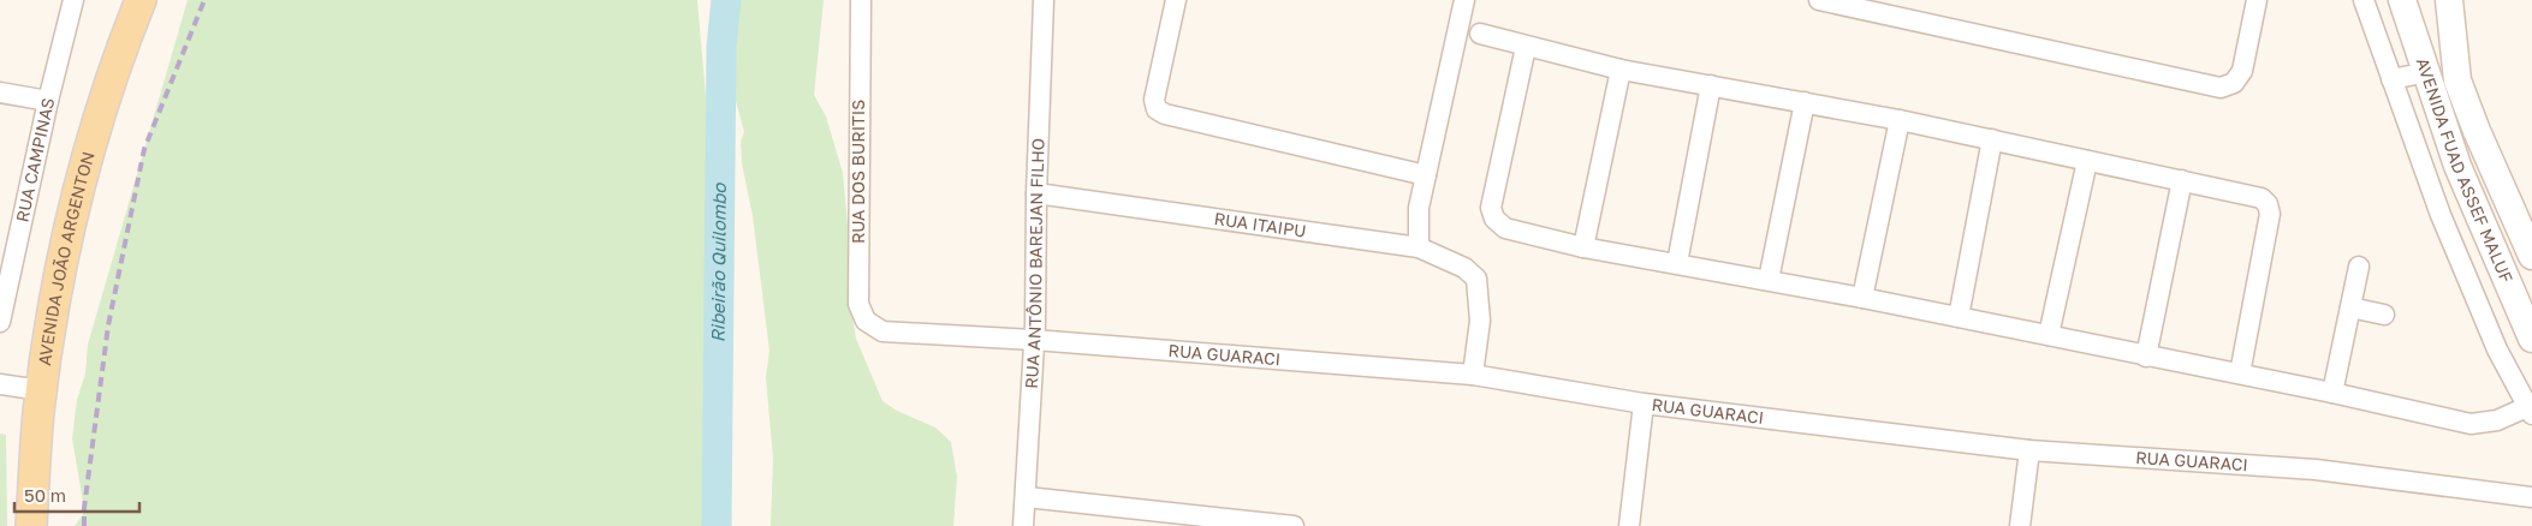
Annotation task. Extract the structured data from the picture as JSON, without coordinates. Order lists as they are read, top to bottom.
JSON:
{
  "streets": {
    "main road": ["AVENIDA FUAD ASSEF MALUF", "AVENIDA JOÃO ARGENTON"],
    "street": [
      "RUA CAMPINAS",
      "RUA DOS BURITIS",
      "RUA ITAIPU",
      "RUA ANTÔNIO BAREJAN FILHO",
      "RUA GUARACI"
    ]
  },
  "crossings": [
    ["RUA DOS BURITIS", "RUA GUARACI"],
    ["RUA ITAIPU", "RUA ANTÔNIO BAREJAN FILHO"],
    ["RUA ITAIPU", "RUA GUARACI"],
    ["RUA ANTÔNIO BAREJAN FILHO", "RUA GUARACI"]
  ],
  "water": ["Ribeirão Quilombo"],
  "scale_bar": "50 m"
}
